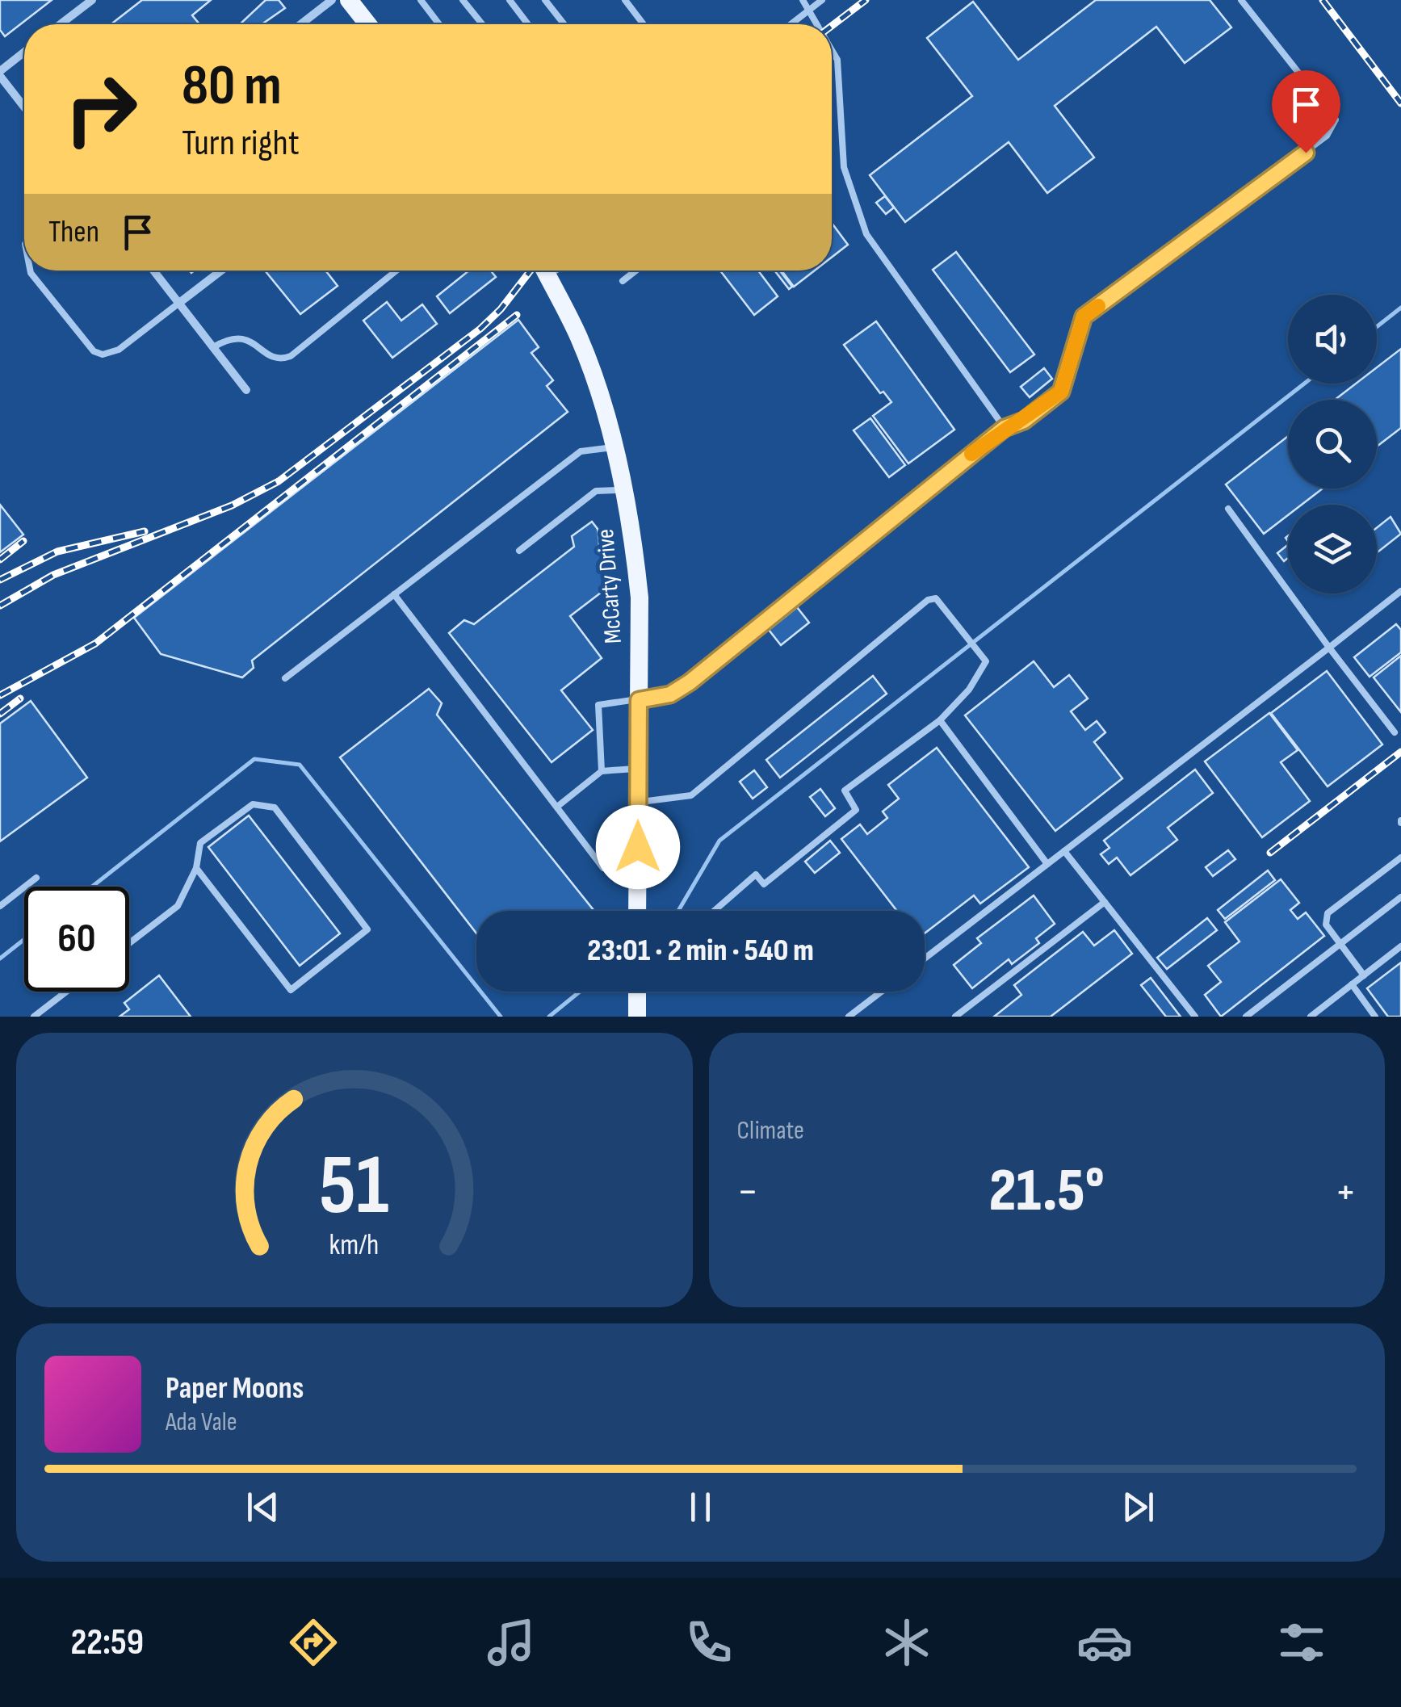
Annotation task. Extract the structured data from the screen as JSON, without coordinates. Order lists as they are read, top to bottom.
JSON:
{
  "streets": {
    "main road": ["McCarty Drive"]
  },
  "page": {
    "turn": ["80 m", "Turn right"],
    "then": "Then",
    "limit": "60",
    "trip": "23:01 · 2 min · 540 m",
    "tile": "Climate",
    "heat": ["−", "21.5°", "+"],
    "song": ["Paper Moons", "Ada Vale"],
    "tabs": "22:59",
    "gauge": ["51", "km/h"]
  }
}
